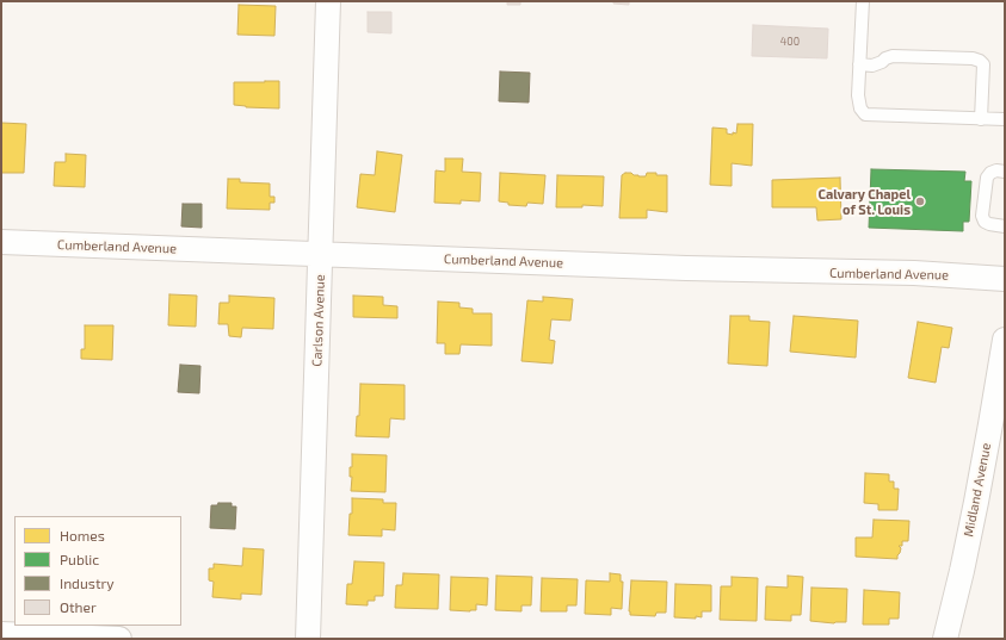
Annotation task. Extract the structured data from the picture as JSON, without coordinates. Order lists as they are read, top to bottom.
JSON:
{
  "streets": {
    "street": ["Cumberland Avenue", "Carlson Avenue", "Midland Avenue"]
  },
  "crossings": [
    ["Cumberland Avenue", "Carlson Avenue"]
  ],
  "places": ["Calvary Chapel of St. Louis"],
  "house_numbers": ["400"],
  "legend": [
    "Homes",
    "Public",
    "Industry",
    "Other"
  ]
}
